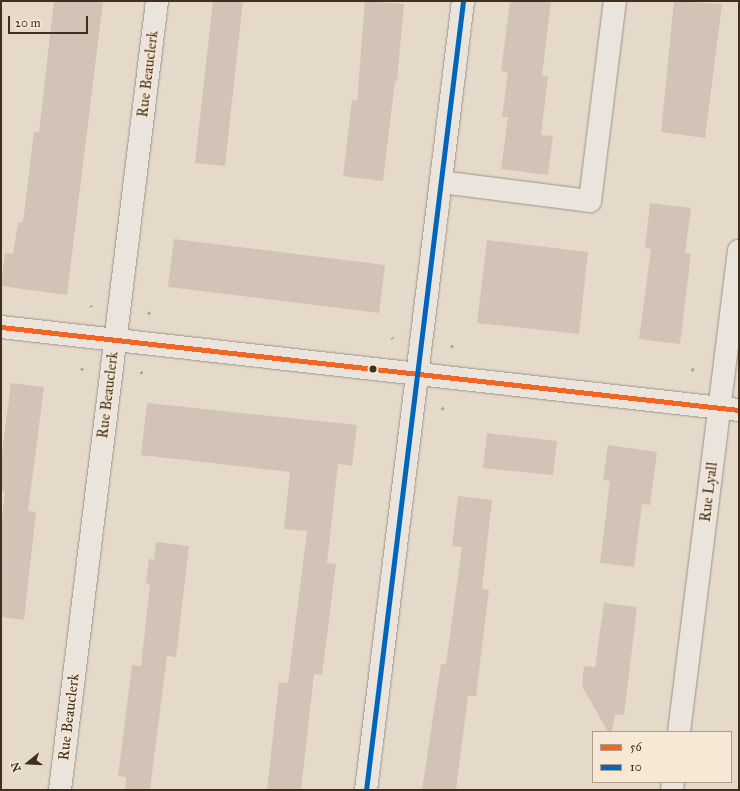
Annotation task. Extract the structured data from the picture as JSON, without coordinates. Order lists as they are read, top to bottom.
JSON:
{
  "streets": {
    "street": ["Rue Beauclerk", "Rue Lyall"]
  },
  "lines": ["transit line 10", "transit line 56"],
  "legend": ["56", "10"],
  "scale_bar": "20 m",
  "north": "left"
}
